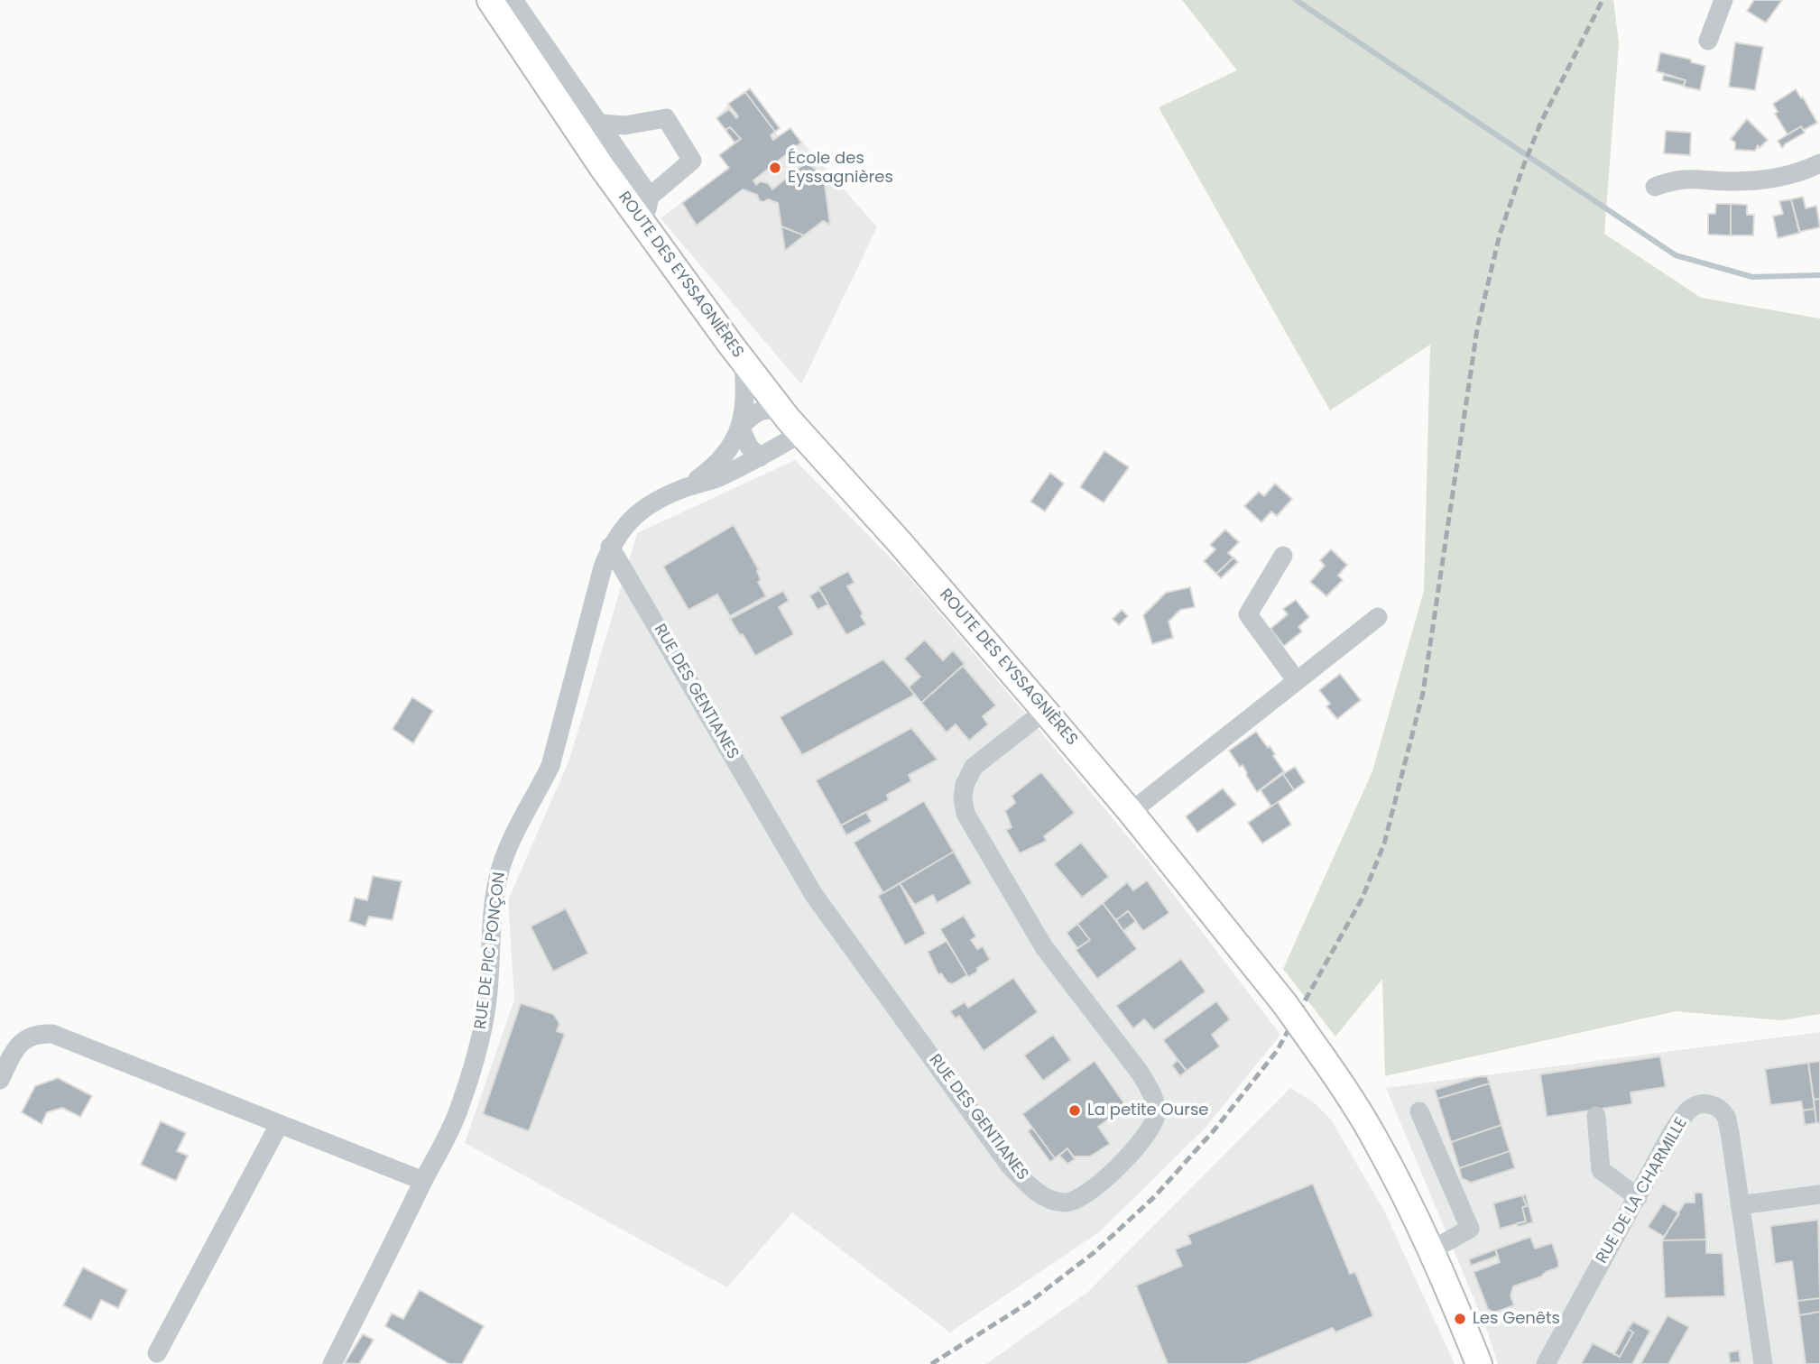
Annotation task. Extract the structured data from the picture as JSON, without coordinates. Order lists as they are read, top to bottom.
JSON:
{
  "streets": {
    "main road": ["ROUTE DES EYSSAGNIÈRES"],
    "street": ["RUE DES GENTIANES", "RUE DE PIC PONÇON", "RUE DE LA CHARMILLE"]
  },
  "crossings": [
    ["ROUTE DES EYSSAGNIÈRES", "RUE DES GENTIANES"],
    ["ROUTE DES EYSSAGNIÈRES", "RUE DE PIC PONÇON"],
    ["RUE DES GENTIANES", "RUE DE PIC PONÇON"]
  ],
  "places": ["École des Eyssagnières", "La petite Ourse", "Les Genêts"]
}
